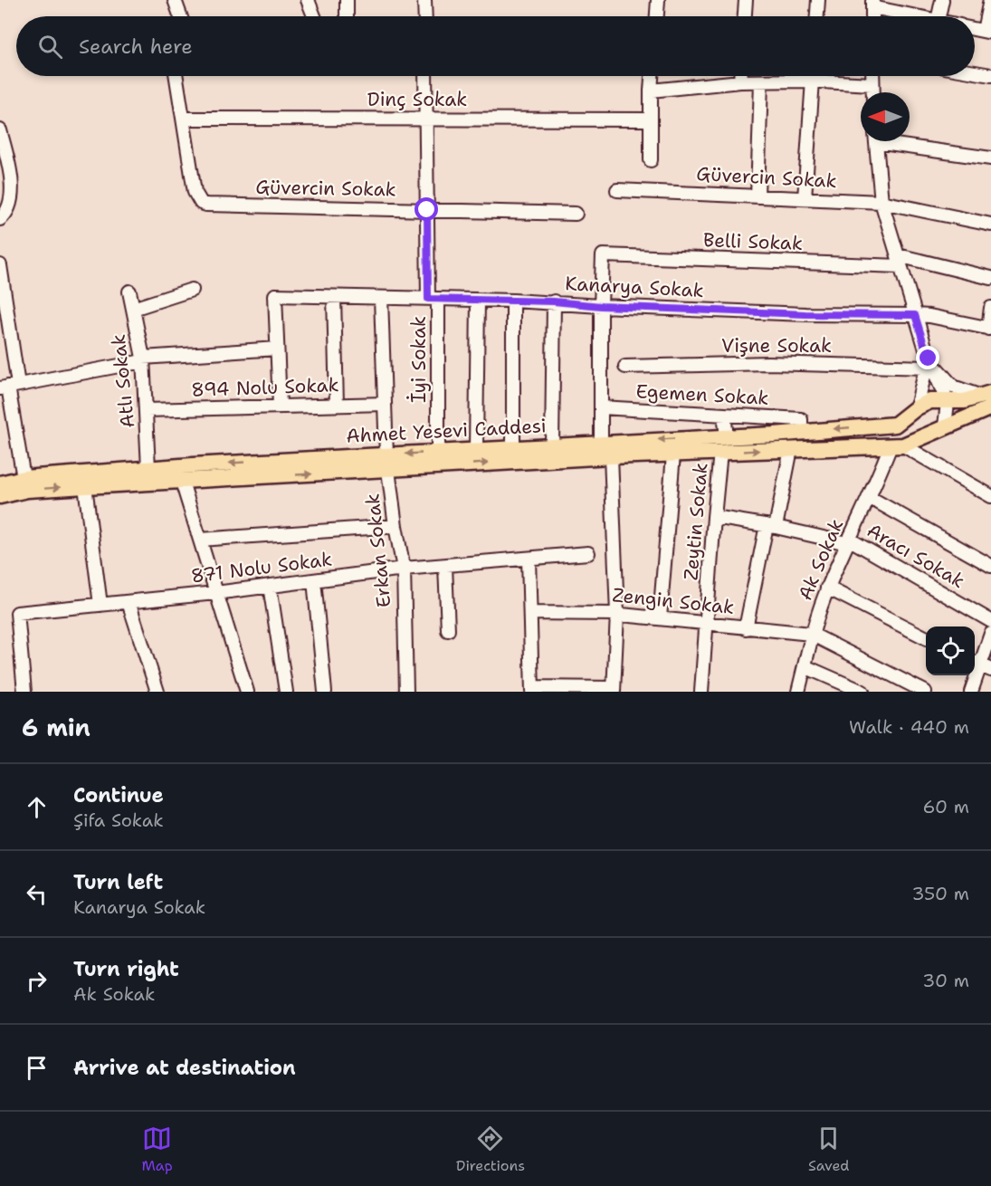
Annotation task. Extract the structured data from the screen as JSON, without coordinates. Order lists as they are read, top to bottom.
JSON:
{
  "streets": {
    "main road": ["Ahmet Yesevi Caddesi"],
    "street": [
      "Dinç Sokak",
      "Güvercin Sokak",
      "Belli Sokak",
      "Kanarya Sokak",
      "Vişne Sokak",
      "İyi Sokak",
      "Atlı Sokak",
      "894 Nolu Sokak",
      "Egemen Sokak",
      "Zeytin Sokak",
      "Erkan Sokak",
      "Aracı Sokak",
      "Ak Sokak",
      "871 Nolu Sokak",
      "Zengin Sokak"
    ]
  },
  "crossings": [
    ["Dinç Sokak", "Güvercin Sokak"],
    ["Dinç Sokak", "İyi Sokak"],
    ["Güvercin Sokak", "İyi Sokak"],
    ["Belli Sokak", "Kanarya Sokak"],
    ["Kanarya Sokak", "İyi Sokak"],
    ["Kanarya Sokak", "Erkan Sokak"],
    ["İyi Sokak", "Ahmet Yesevi Caddesi"],
    ["Atlı Sokak", "894 Nolu Sokak"],
    ["Atlı Sokak", "Ahmet Yesevi Caddesi"],
    ["894 Nolu Sokak", "Erkan Sokak"],
    ["Egemen Sokak", "Ahmet Yesevi Caddesi"],
    ["Ahmet Yesevi Caddesi", "Zeytin Sokak"],
    ["Ahmet Yesevi Caddesi", "Erkan Sokak"],
    ["Ahmet Yesevi Caddesi", "Ak Sokak"],
    ["Zeytin Sokak", "Aracı Sokak"],
    ["Zeytin Sokak", "Zengin Sokak"],
    ["Erkan Sokak", "871 Nolu Sokak"],
    ["Aracı Sokak", "Ak Sokak"],
    ["Ak Sokak", "Zengin Sokak"]
  ],
  "north": "left",
  "page": {
    "search": "Search here",
    "heading": ["6 min", "Walk · 440 m"],
    "list": [
      ["Continue", "Şifa Sokak", "60 m"],
      ["Turn left", "Kanarya Sokak", "350 m"],
      ["Turn right", "Ak Sokak", "30 m"],
      "Arrive at destination"
    ],
    "nav": ["Map", "Directions", "Saved"]
  }
}
